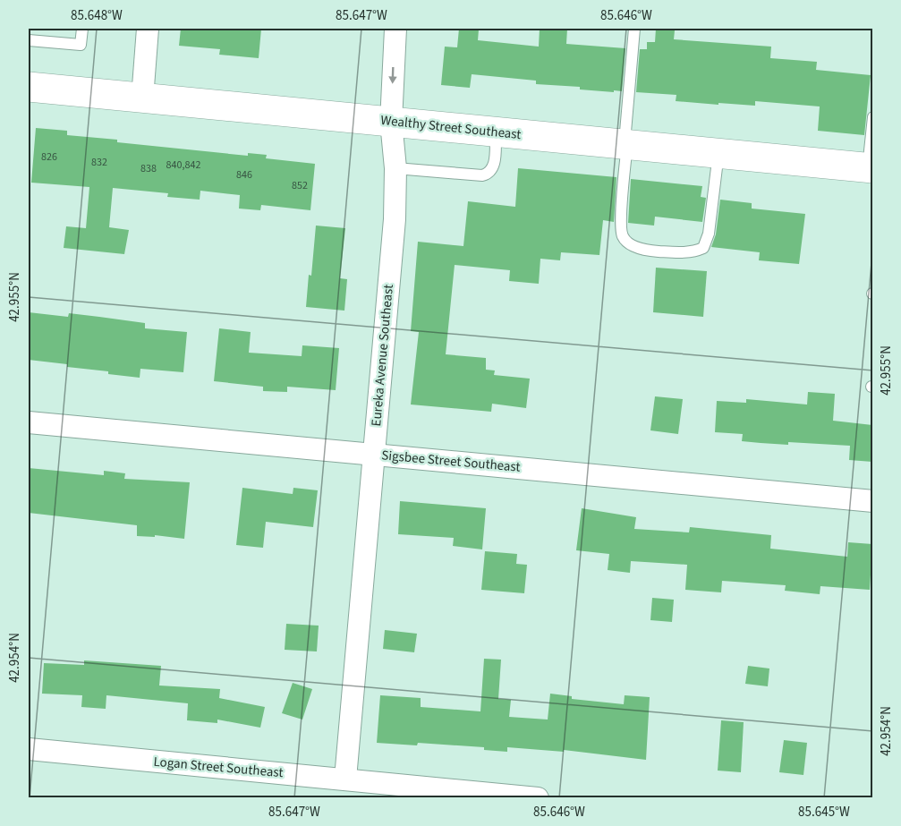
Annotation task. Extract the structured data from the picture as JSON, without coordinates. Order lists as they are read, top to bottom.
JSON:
{
  "streets": {
    "main road": ["Wealthy Street Southeast"],
    "street": ["Eureka Avenue Southeast", "Sigsbee Street Southeast", "Logan Street Southeast"]
  },
  "crossings": [
    ["Wealthy Street Southeast", "Eureka Avenue Southeast"],
    ["Eureka Avenue Southeast", "Sigsbee Street Southeast"],
    ["Eureka Avenue Southeast", "Logan Street Southeast"]
  ],
  "house_numbers": [
    "826",
    "832",
    "840,842",
    "838",
    "846",
    "852"
  ],
  "coordinates": [
    "85.648°W",
    "85.647°W",
    "85.646°W",
    "42.955°N",
    "42.954°N",
    "85.645°W"
  ]
}
